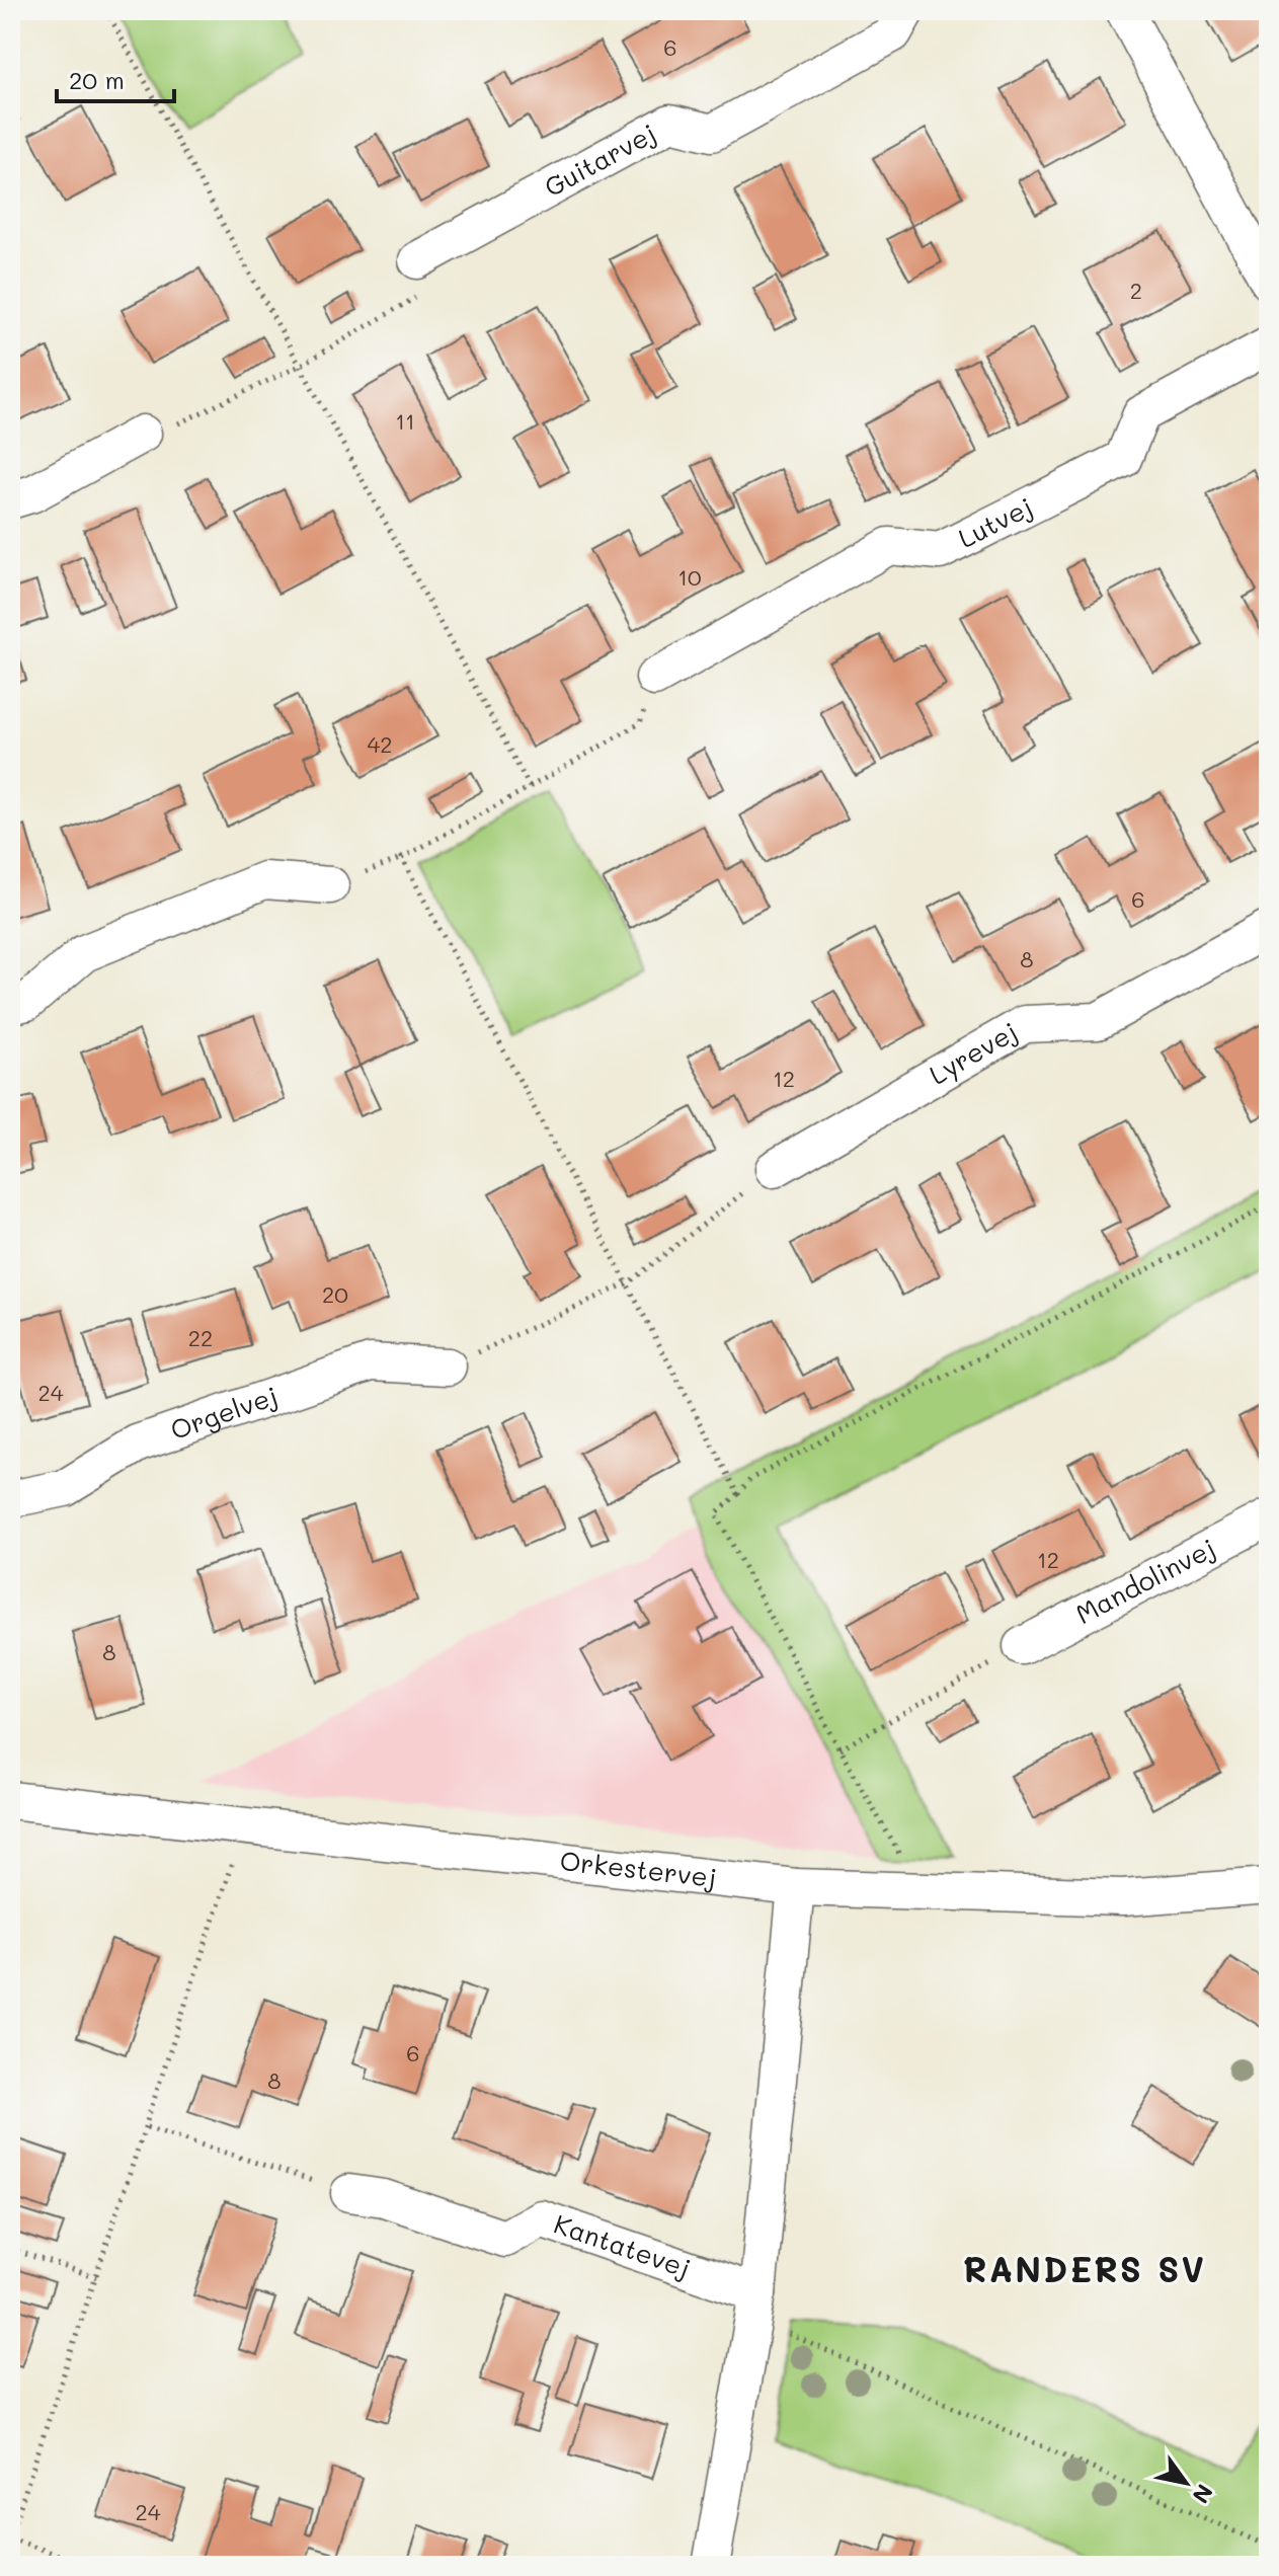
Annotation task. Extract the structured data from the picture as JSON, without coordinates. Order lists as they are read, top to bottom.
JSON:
{
  "streets": {
    "street": [
      "Guitarvej",
      "Lutvej",
      "Lyrevej",
      "Orgelvej",
      "Mandolinvej",
      "Orkestervej",
      "Kantatevej"
    ]
  },
  "districts": ["RANDERS SV"],
  "house_numbers": [
    "6",
    "2",
    "11",
    "10",
    "42",
    "6",
    "8",
    "12",
    "20",
    "22",
    "24",
    "12",
    "8",
    "6",
    "8",
    "24"
  ],
  "scale_bar": "20 m",
  "north": "bottom right"
}
